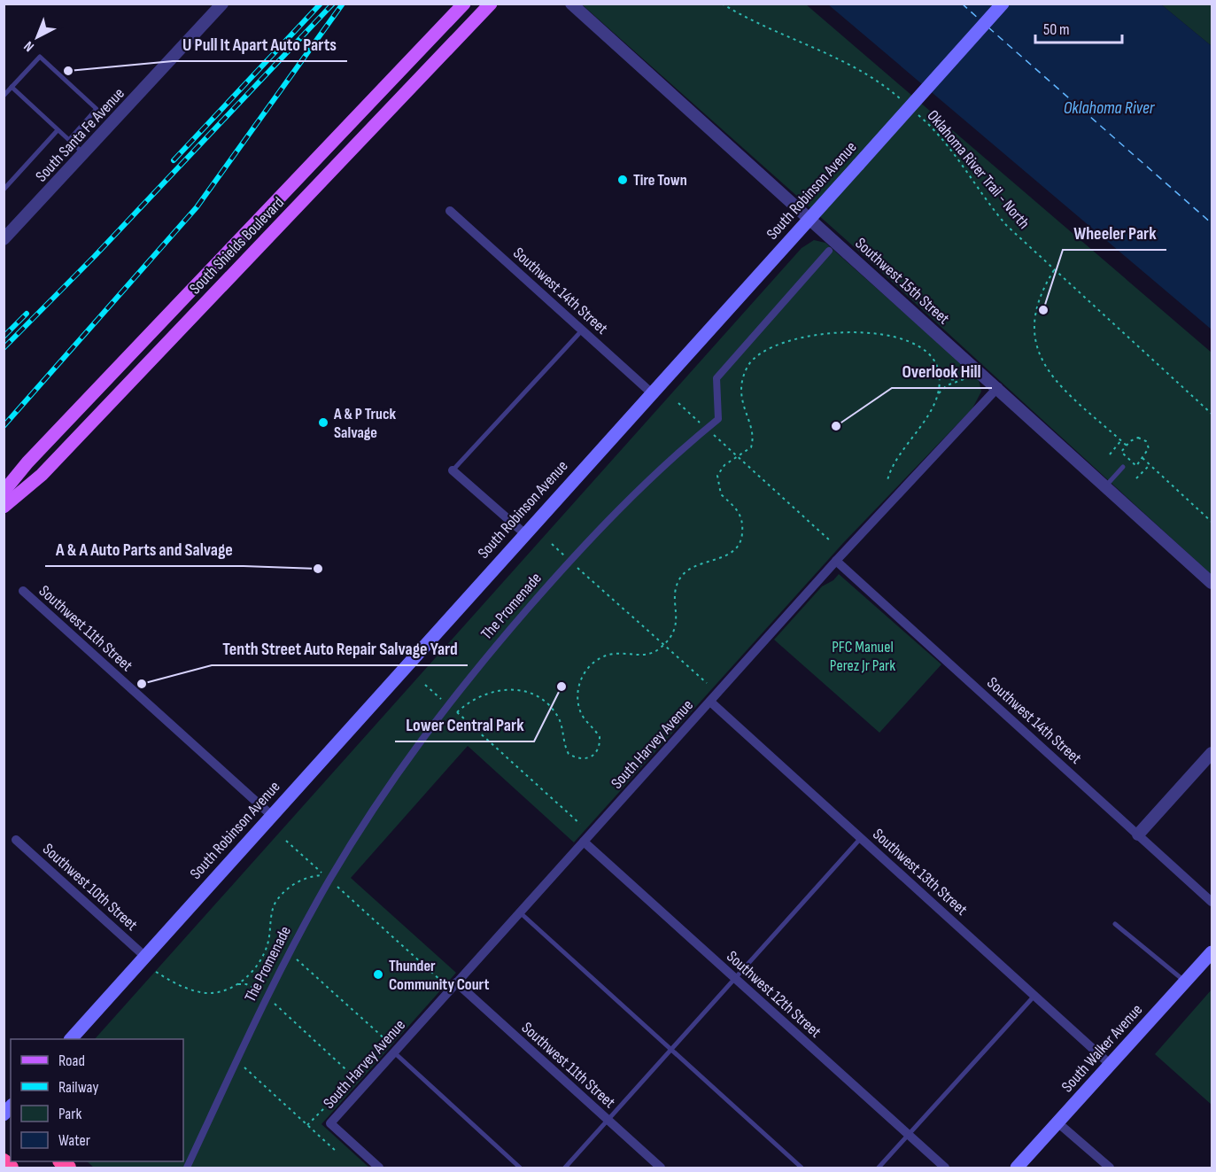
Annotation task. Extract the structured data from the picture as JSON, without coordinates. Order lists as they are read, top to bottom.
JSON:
{
  "streets": {
    "main road": ["South Robinson Avenue", "South Shields Boulevard", "South Walker Avenue"],
    "street": [
      "South Santa Fe Avenue",
      "Southwest 15th Street",
      "Southwest 14th Street",
      "The Promenade",
      "Southwest 11th Street",
      "South Harvey Avenue",
      "Southwest 13th Street",
      "Southwest 10th Street",
      "Southwest 12th Street"
    ],
    "path": ["Oklahoma River Trail - North"]
  },
  "crossings": [
    ["South Robinson Avenue", "Southwest 15th Street"],
    ["South Robinson Avenue", "Southwest 14th Street"],
    ["South Robinson Avenue", "Southwest 11th Street"],
    ["South Robinson Avenue", "Southwest 10th Street"],
    ["Southwest 15th Street", "South Harvey Avenue"],
    ["Southwest 14th Street", "South Harvey Avenue"],
    ["Southwest 11th Street", "South Harvey Avenue"],
    ["South Harvey Avenue", "Southwest 13th Street"],
    ["South Harvey Avenue", "Southwest 12th Street"],
    ["Southwest 13th Street", "South Walker Avenue"]
  ],
  "water": ["Oklahoma River"],
  "parks": ["PFC Manuel Perez Jr Park"],
  "places": [
    "U Pull It Apart Auto Parts",
    "Tire Town",
    "Wheeler Park",
    "A & P Truck Salvage",
    "Overlook Hill",
    "A & A Auto Parts and Salvage",
    "Tenth Street Auto Repair Salvage Yard",
    "Lower Central Park",
    "Thunder Community Court"
  ],
  "legend": [
    "Road",
    "Railway",
    "Park",
    "Water"
  ],
  "scale_bar": "50 m",
  "north": "bottom left"
}
